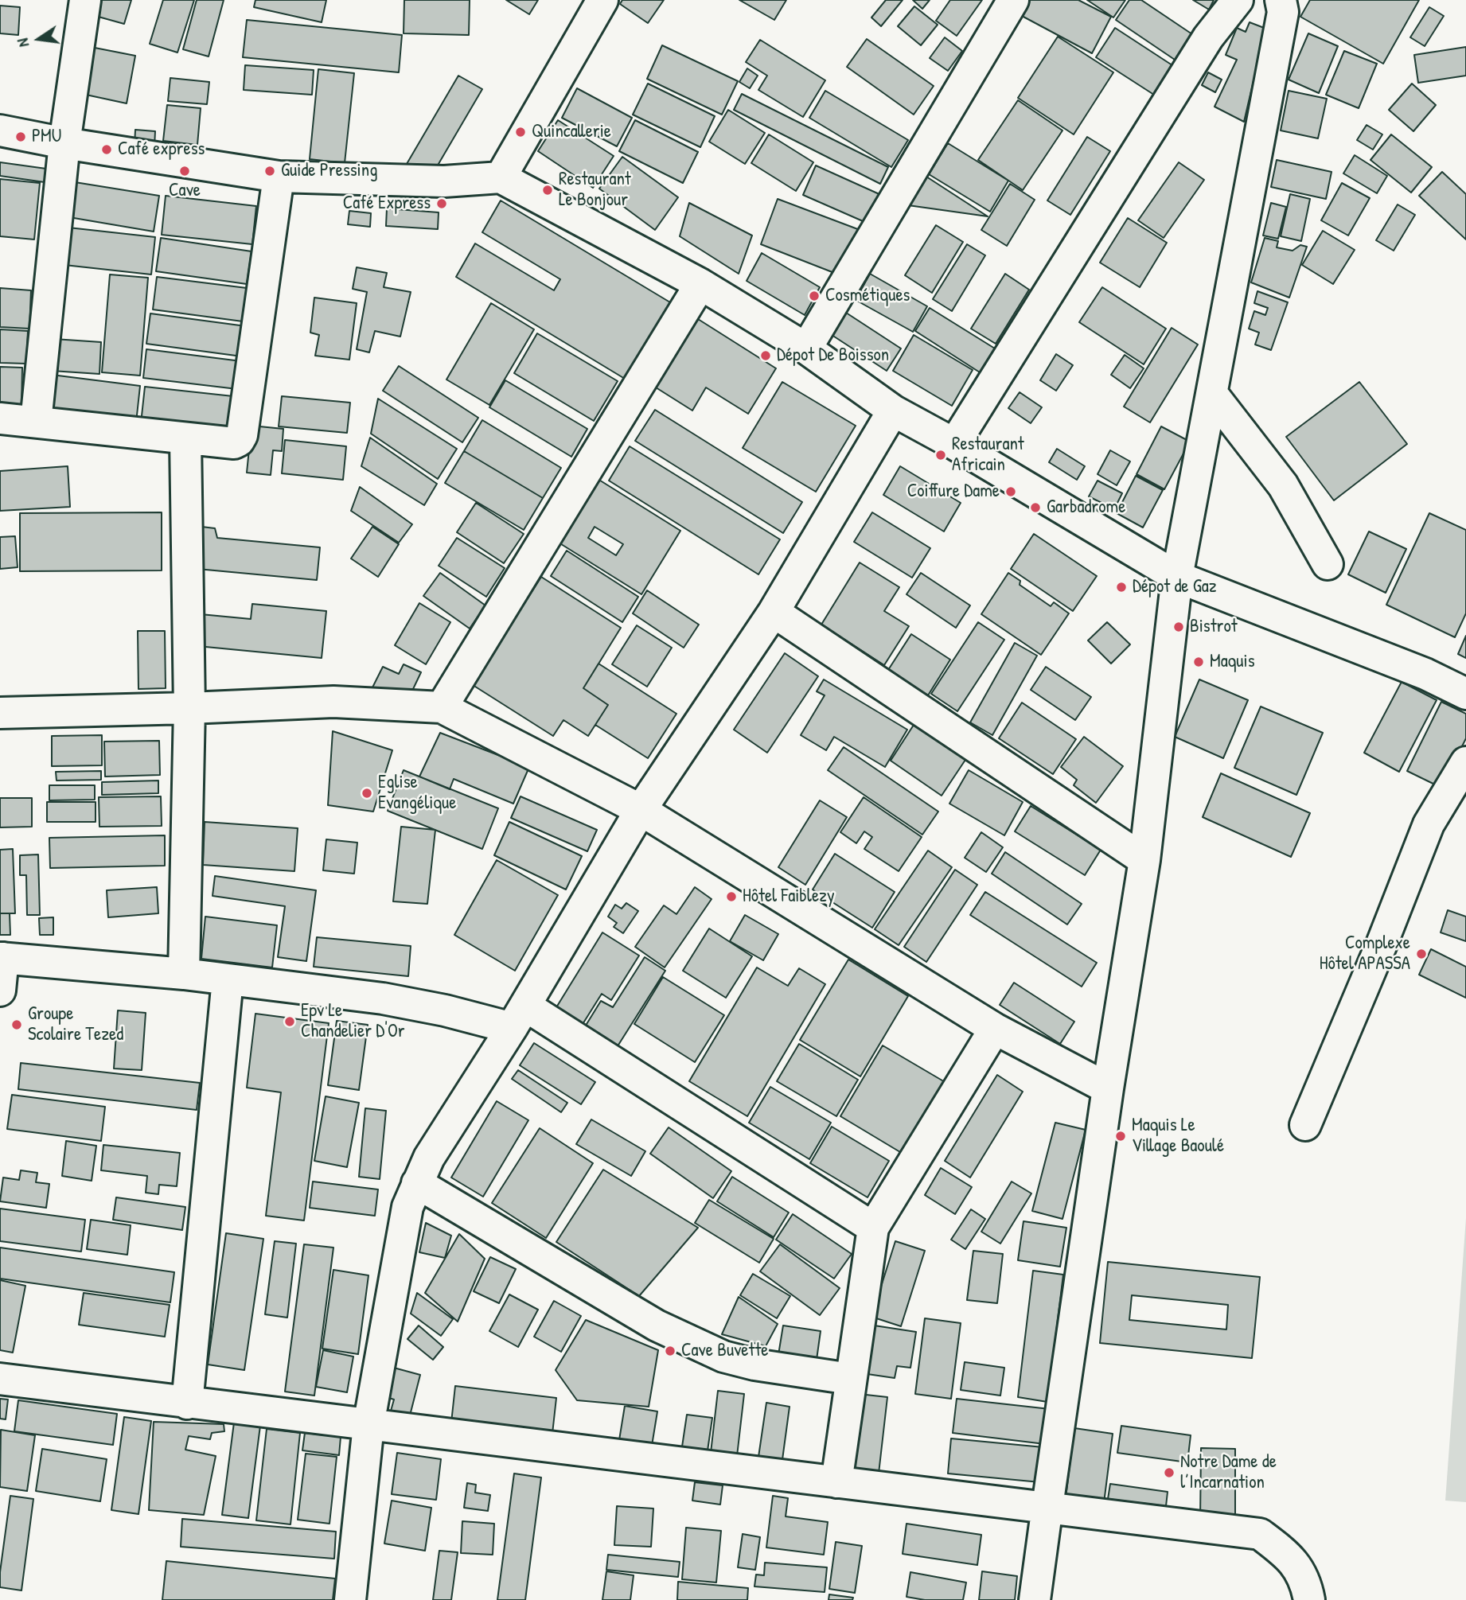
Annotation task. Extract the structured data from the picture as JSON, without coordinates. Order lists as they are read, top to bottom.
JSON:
{
  "places": [
    "Quincallerie",
    "PMU",
    "Café express",
    "Cave",
    "Guide Pressing",
    "Restaurant Le Bonjour",
    "Café Express",
    "Cosmétiques",
    "Dépot De Boisson",
    "Restaurant Africain",
    "Coiffure Dame",
    "Garbadrome",
    "Dépot de Gaz",
    "Bistrot",
    "Maquis",
    "Eglise Evangélique",
    "Hôtel Faiblezy",
    "Complexe Hôtel APASSA",
    "Epv Le Chandelier D'Or",
    "Groupe Scolaire Tezed",
    "Maquis Le Village Baoulé",
    "Cave Buvette",
    "Notre Dame de l’Incarnation"
  ],
  "north": "left"
}
